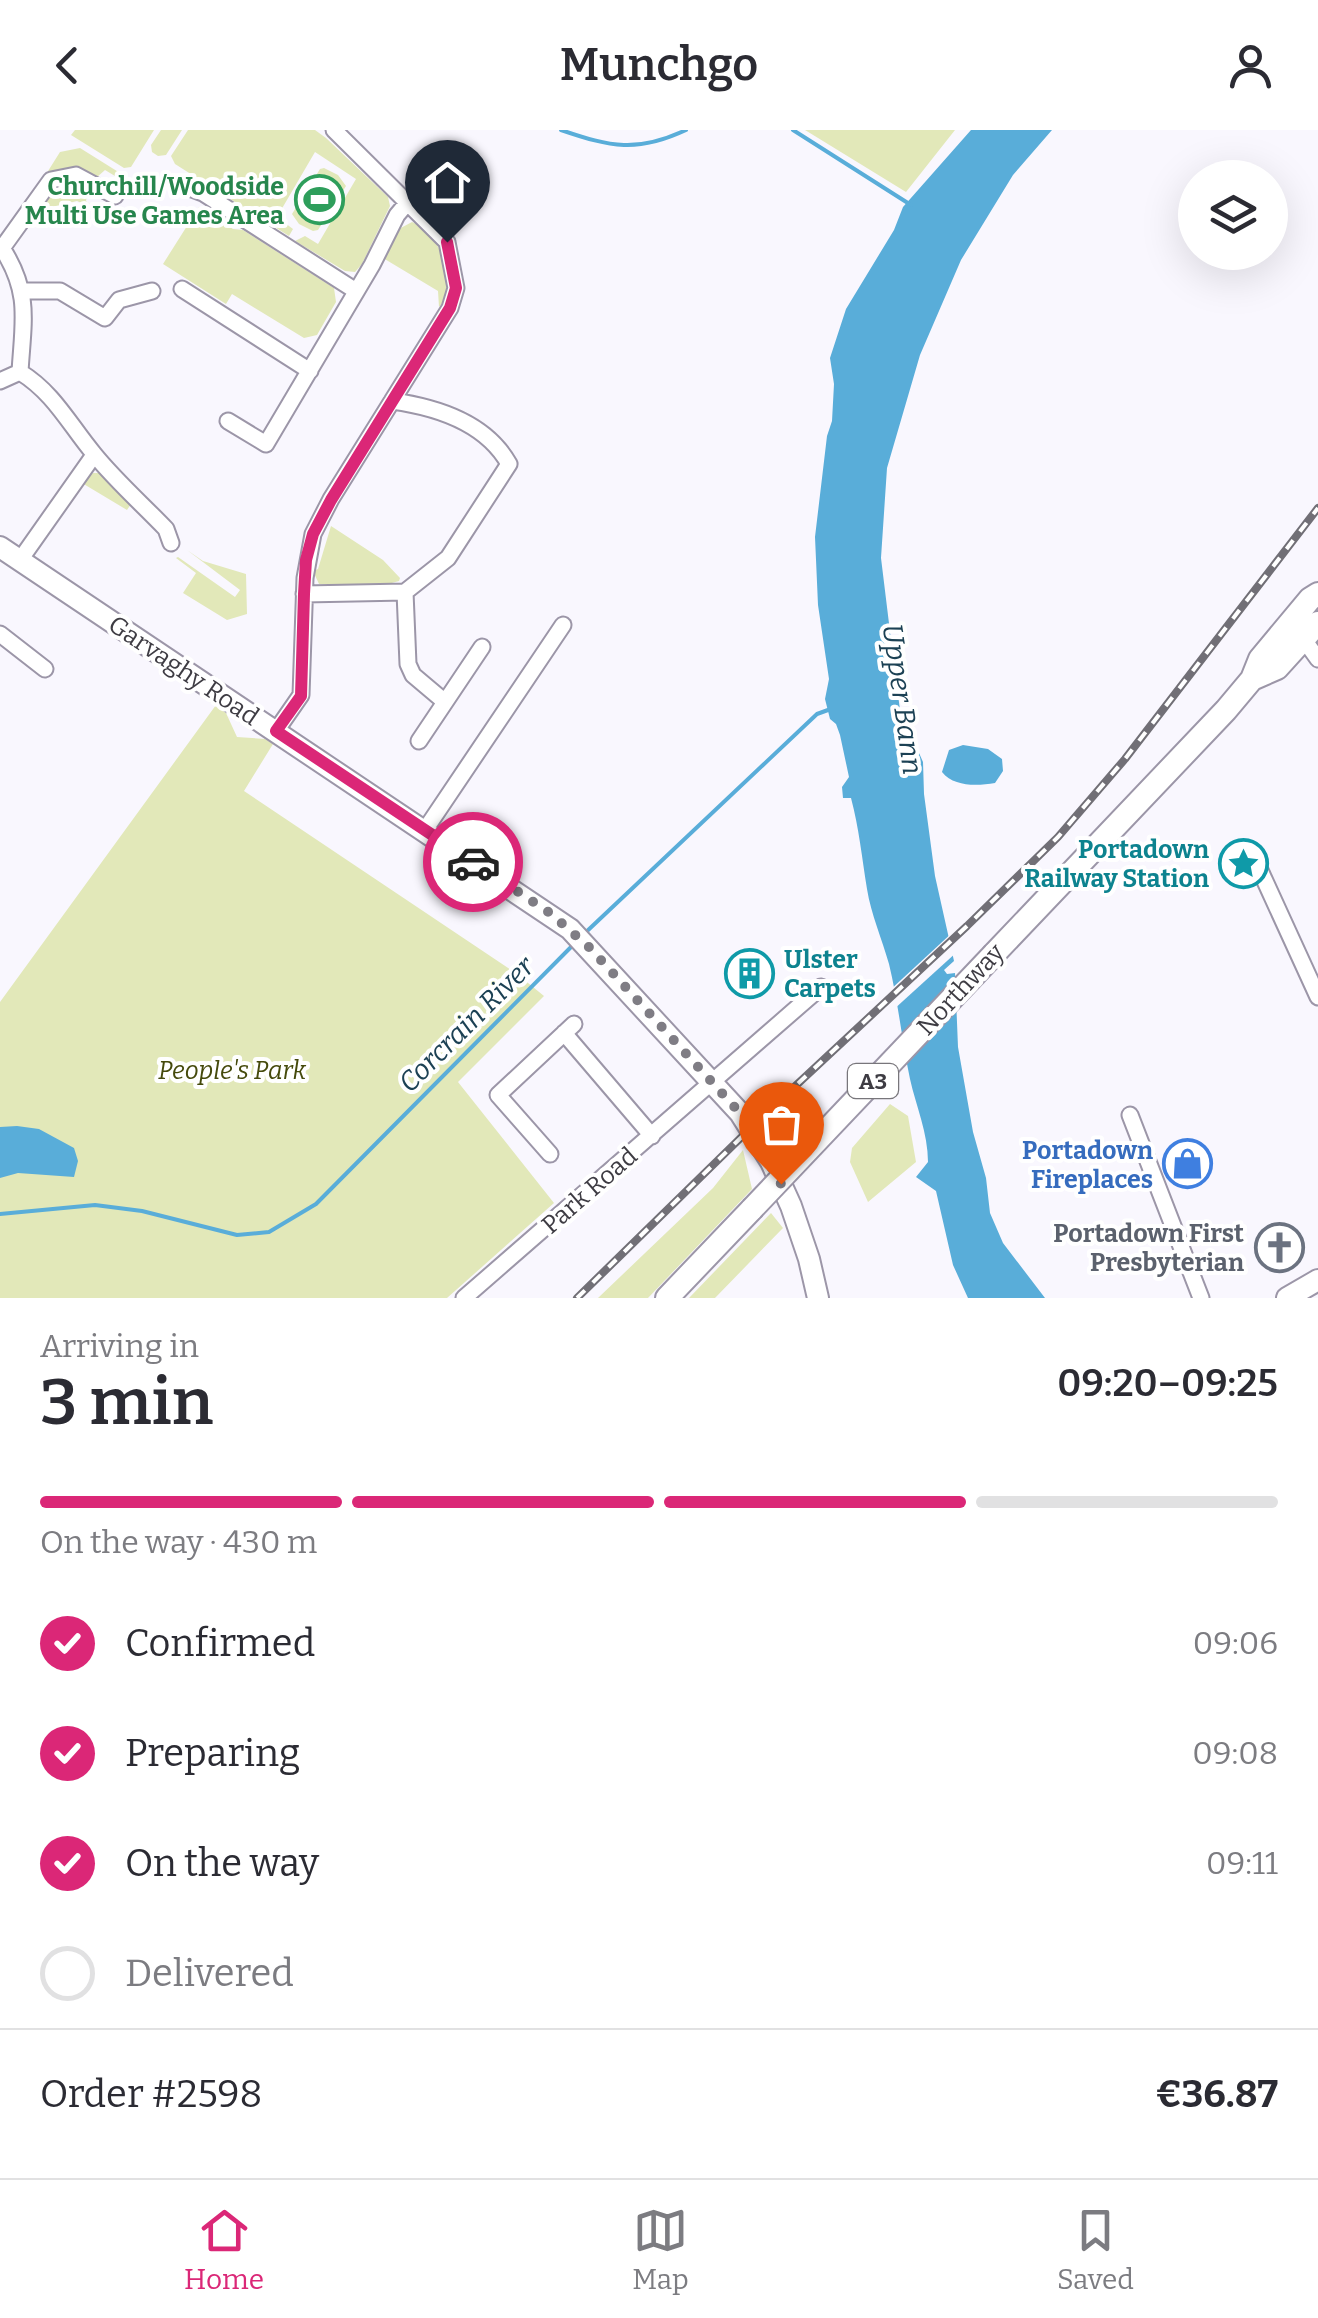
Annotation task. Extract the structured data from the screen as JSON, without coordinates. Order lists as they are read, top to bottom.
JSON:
{
  "streets": {
    "highway": ["Northway", "A3"],
    "main road": ["Garvaghy Road"],
    "street": ["Park Road"]
  },
  "crossings": [
    ["Garvaghy Road", "Park Road"]
  ],
  "water": ["Upper Bann", "Corcrain River"],
  "parks": ["People's Park"],
  "places": {
    "sports": ["Churchill/Woodside Multi Use Games Area"],
    "place": ["Portadown Railway Station"],
    "building": ["Ulster Carpets"],
    "shop": ["Portadown Fireplaces"],
    "church": ["Portadown First Presbyterian"]
  },
  "page": {
    "header": "Munchgo",
    "heading": ["3 min", "Arriving in", "09:20–09:25"],
    "panel": ["Order #2598", "€36.87"],
    "bar": "On the way · 430 m",
    "list": [
      ["Confirmed", "09:06"],
      ["Preparing", "09:08"],
      ["On the way", "09:11"],
      "Delivered"
    ],
    "tabs": ["Home", "Map", "Saved"]
  }
}
